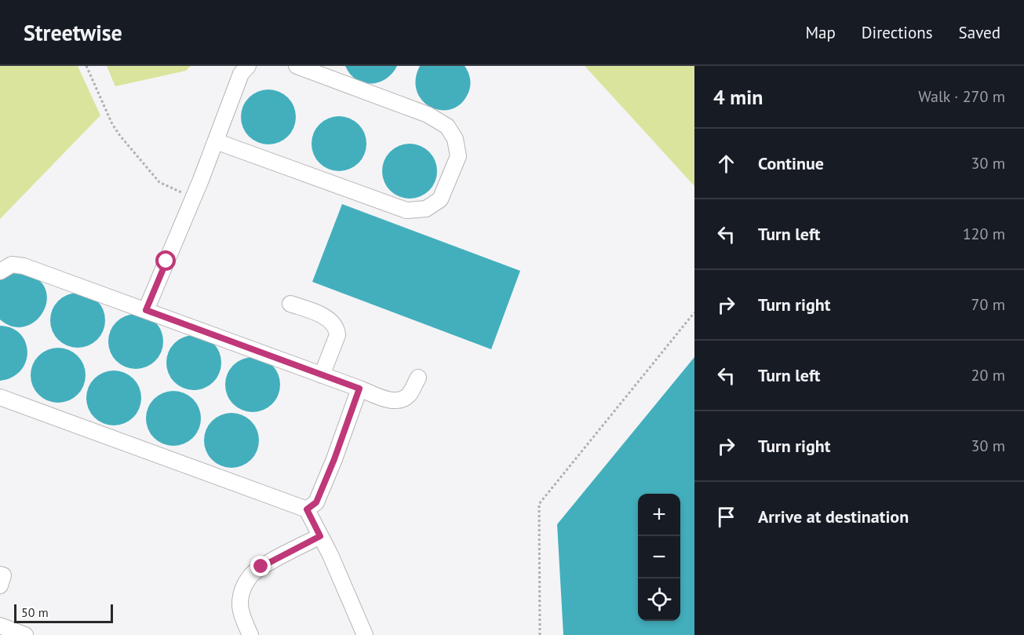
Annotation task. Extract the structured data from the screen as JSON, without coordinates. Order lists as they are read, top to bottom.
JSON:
{
  "scale_bar": "50 m",
  "page": {
    "header": "Streetwise",
    "nav": ["Map", "Directions", "Saved"],
    "heading": ["4 min", "Walk · 270 m"],
    "list": [
      ["Continue", "30 m"],
      ["Turn left", "120 m"],
      ["Turn right", "70 m"],
      ["Turn left", "20 m"],
      ["Turn right", "30 m"],
      "Arrive at destination"
    ],
    "map_buttons": ["+", "−"],
    "scale": "50 m"
  }
}
